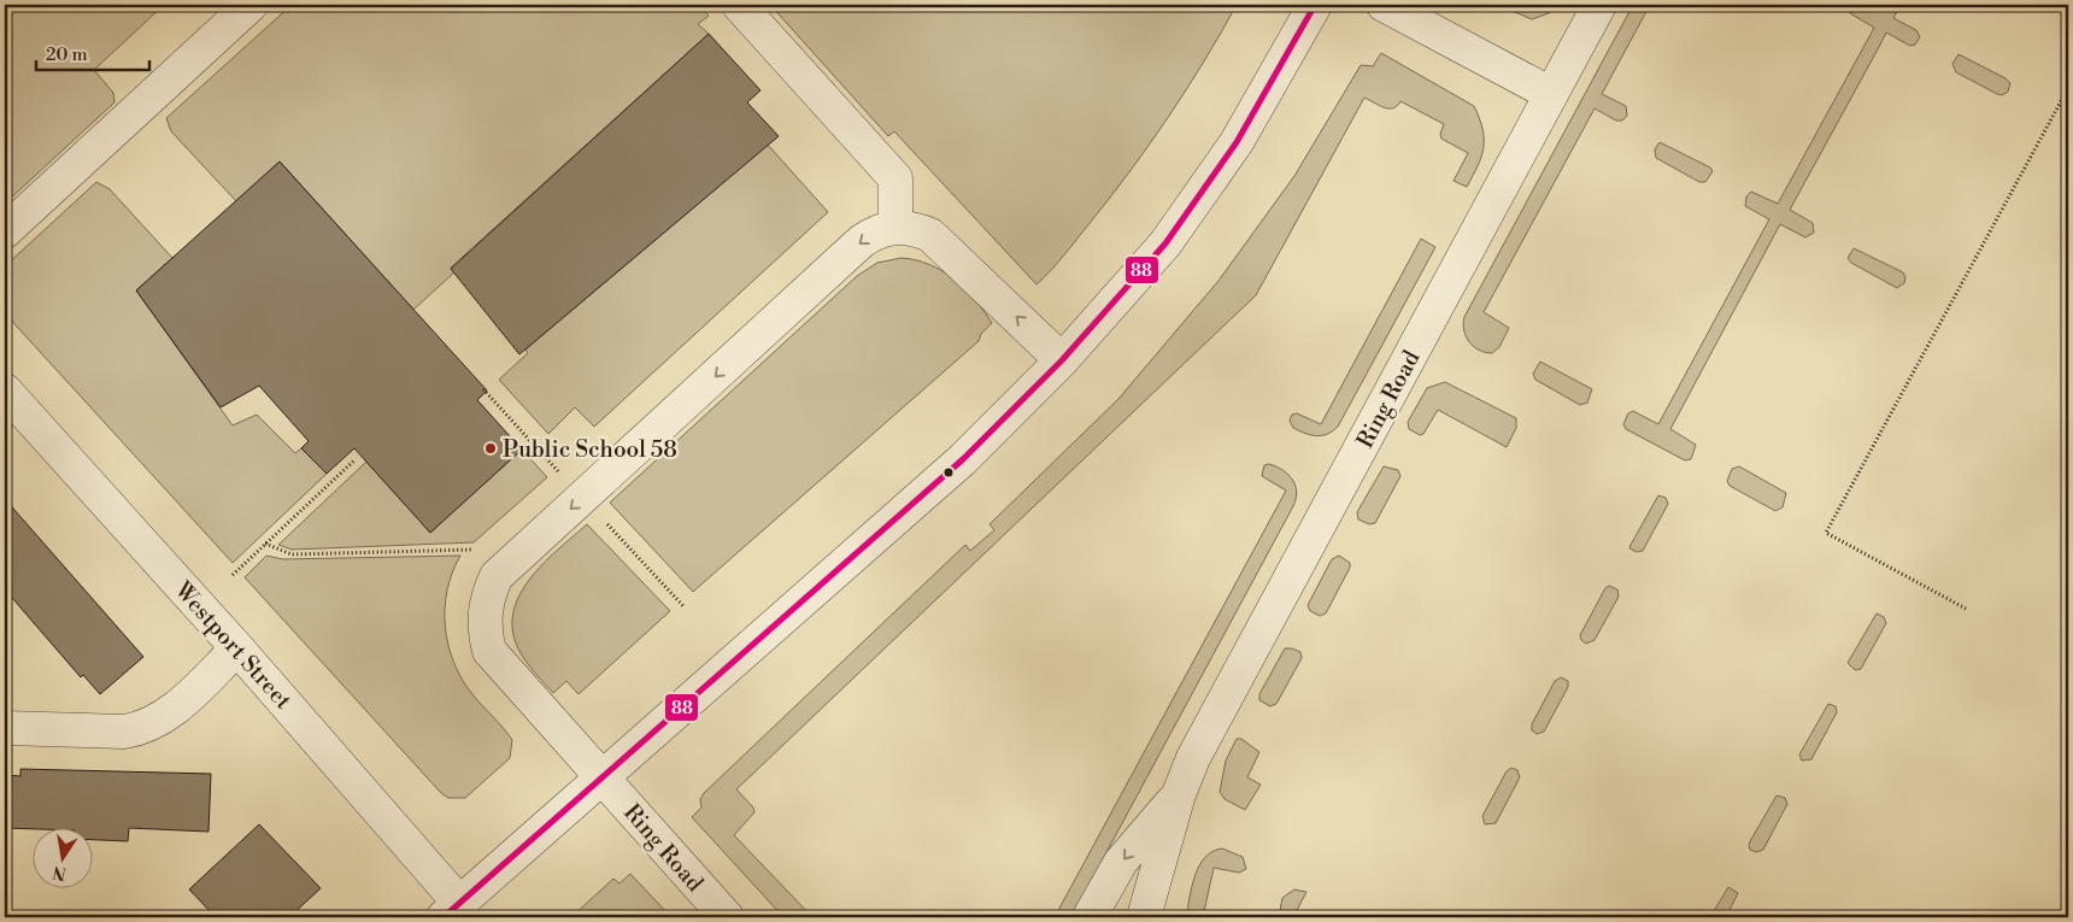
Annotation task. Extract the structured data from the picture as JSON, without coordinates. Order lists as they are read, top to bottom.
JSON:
{
  "streets": {
    "street": ["Ring Road", "Westport Street"]
  },
  "places": ["Public School 58"],
  "lines": ["transit line 88"],
  "scale_bar": "20 m",
  "north": "bottom"
}
